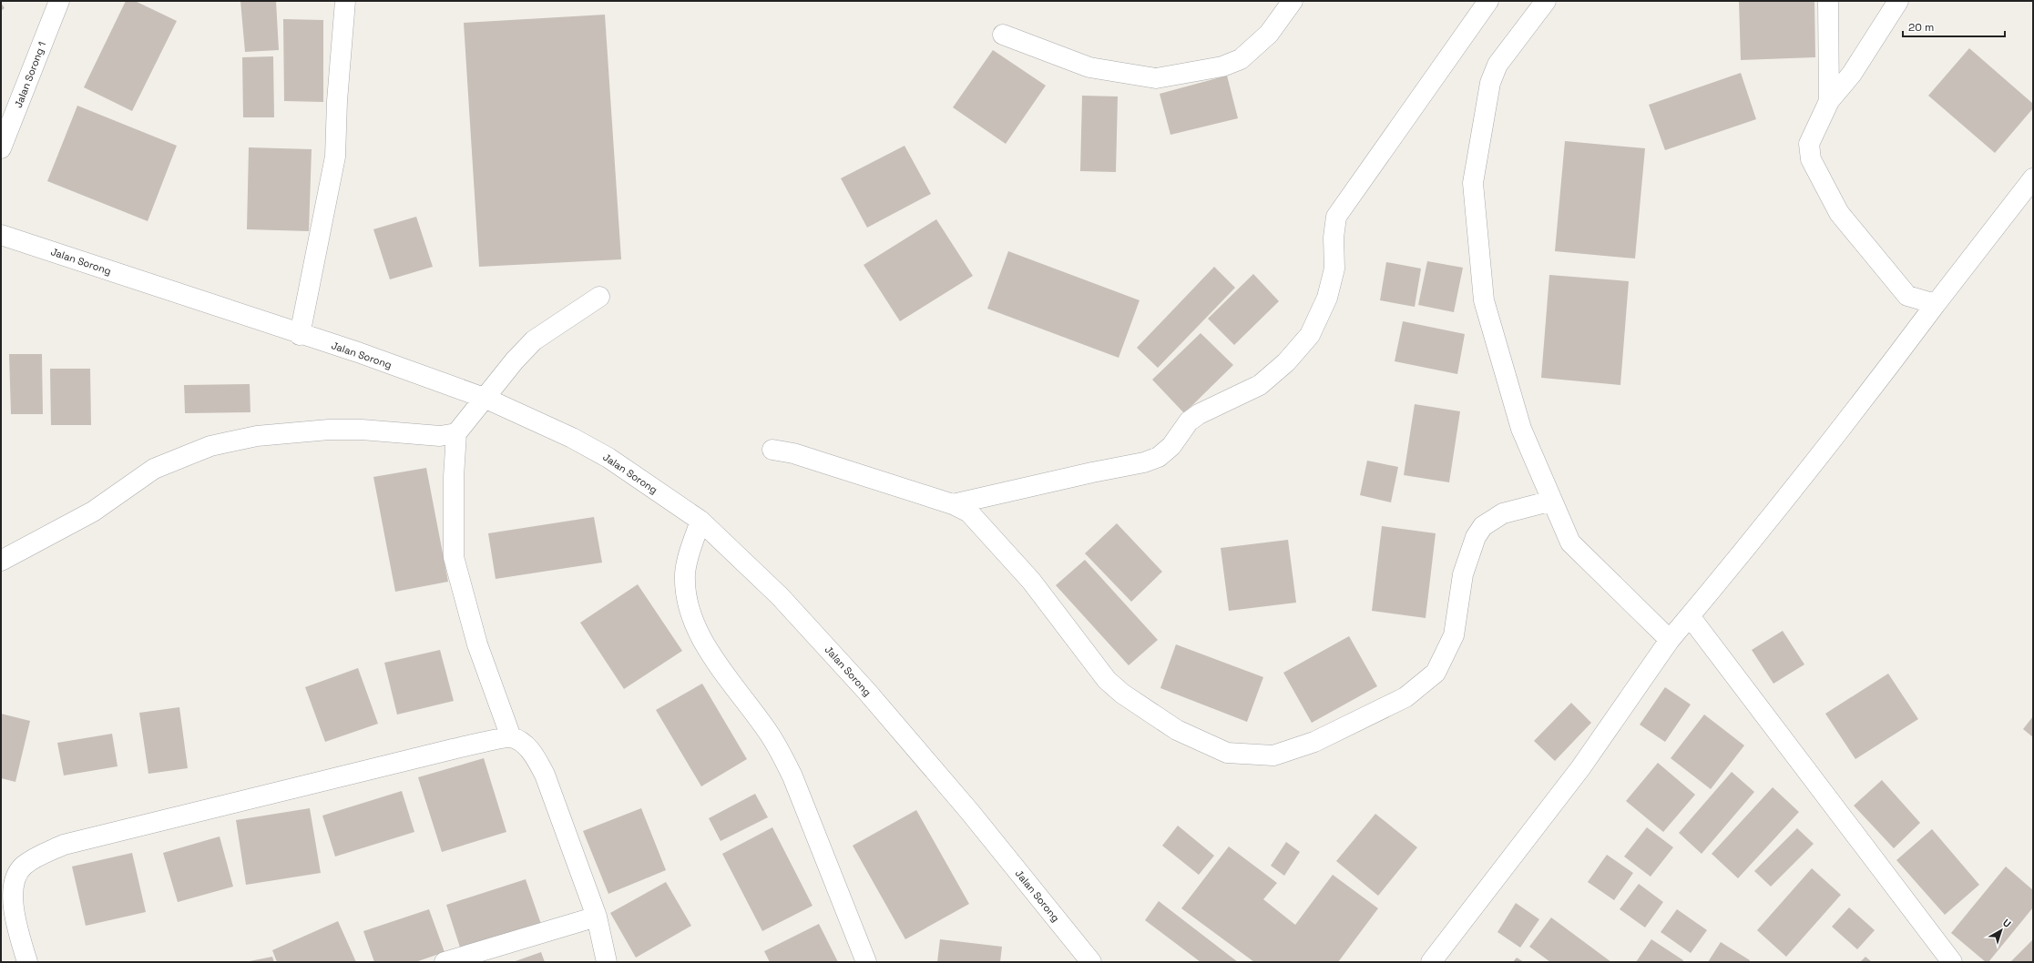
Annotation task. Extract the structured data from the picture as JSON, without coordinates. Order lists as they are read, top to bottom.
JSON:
{
  "streets": {
    "street": ["Jalan Sorong 1", "Jalan Sorong"]
  },
  "scale_bar": "20 m",
  "north": "top right"
}
